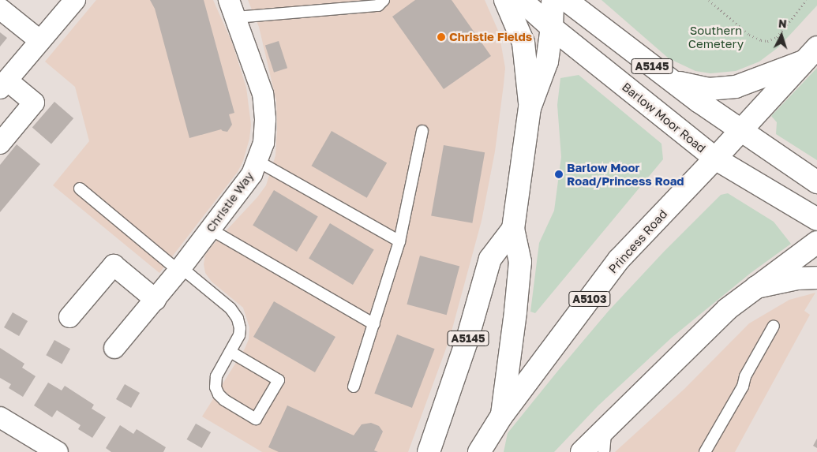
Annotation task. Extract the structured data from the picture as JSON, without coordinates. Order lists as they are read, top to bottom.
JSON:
{
  "streets": {
    "main road": [
      "A5145",
      "Barlow Moor Road",
      "Princess Road",
      "A5103"
    ],
    "street": ["Christie Way"]
  },
  "crossings": [
    ["A5145", "Barlow Moor Road"],
    ["A5145", "Princess Road"],
    ["A5145", "A5103"],
    ["Barlow Moor Road", "Princess Road"],
    ["Princess Road", "A5103"]
  ],
  "parks": ["Southern Cemetery"],
  "places": ["Christie Fields", "Barlow Moor Road/Princess Road"],
  "north": "top"
}
